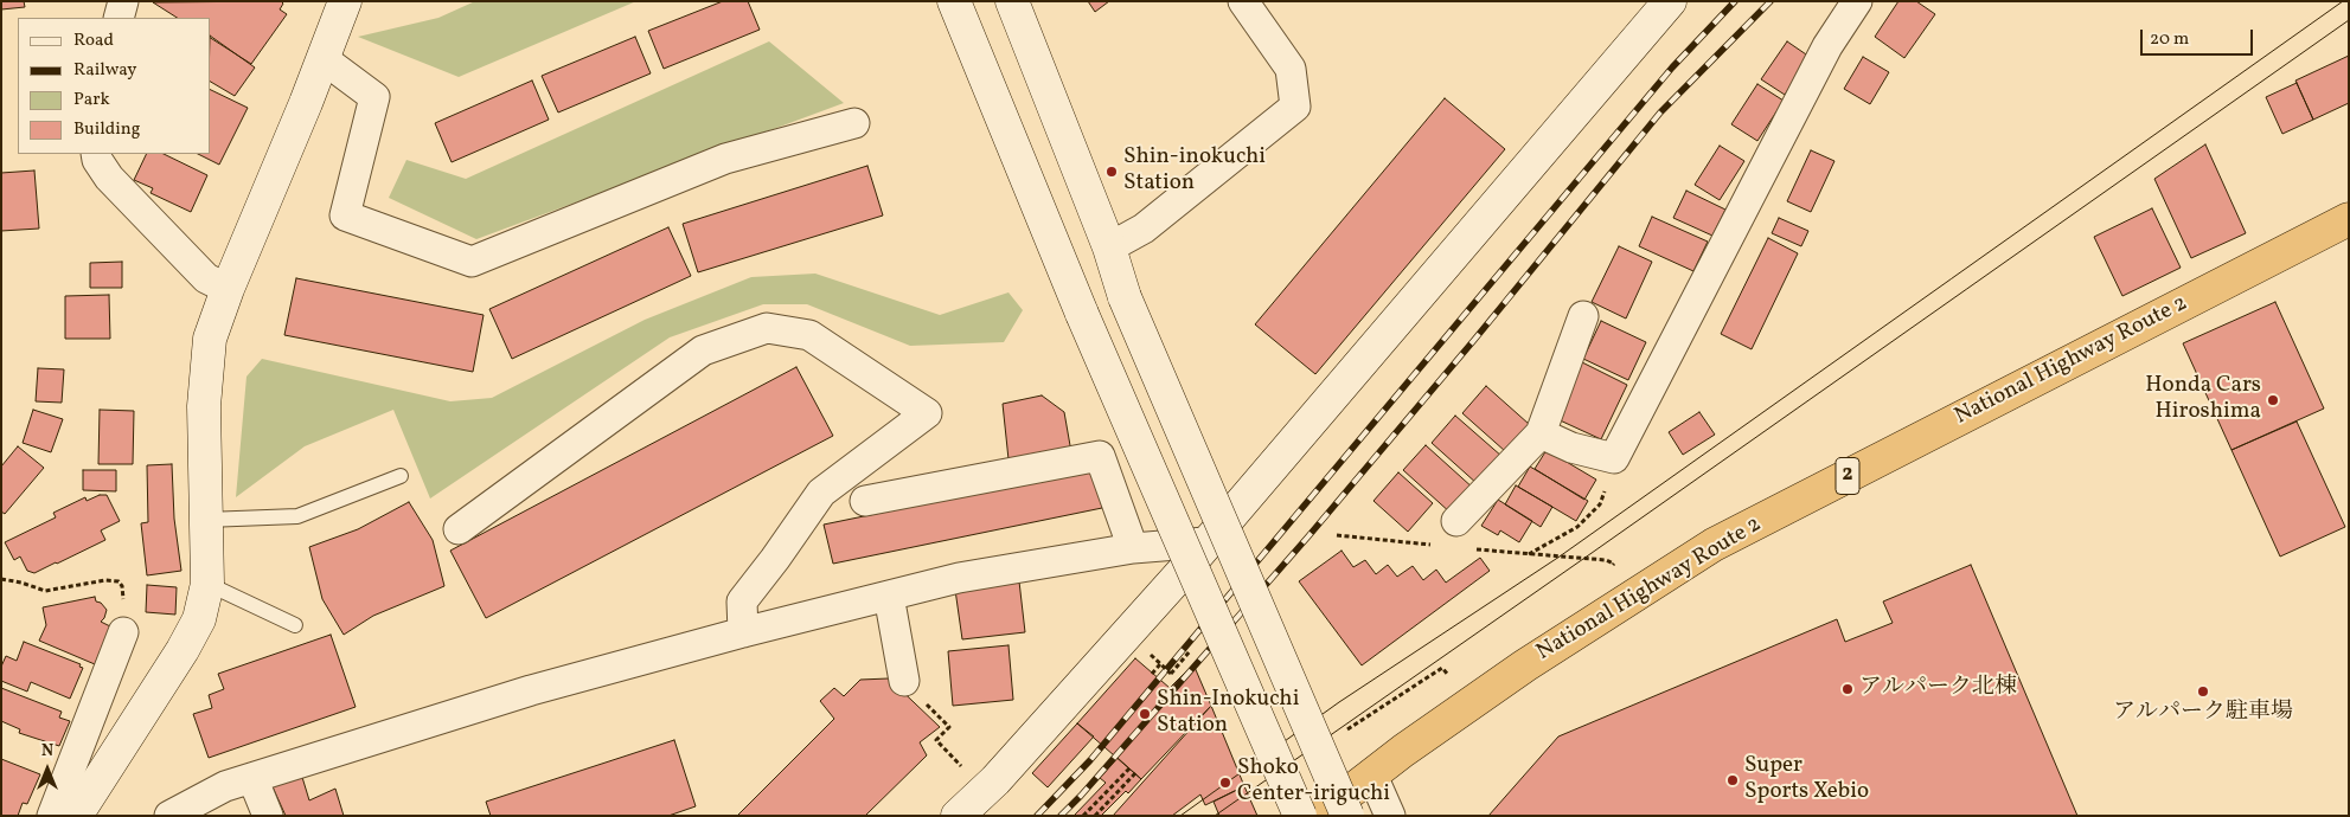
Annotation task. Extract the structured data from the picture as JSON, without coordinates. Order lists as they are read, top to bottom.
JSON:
{
  "streets": {
    "highway": ["National Highway Route 2", "2"]
  },
  "places": [
    "Shin-inokuchi Station",
    "Honda Cars Hiroshima",
    "アルパーク北棟",
    "アルパーク駐車場",
    "Shin-Inokuchi Station",
    "Super Sports Xebio",
    "Shoko Center-iriguchi"
  ],
  "legend": [
    "Road",
    "Railway",
    "Park",
    "Building"
  ],
  "scale_bar": "20 m",
  "north": "top"
}
